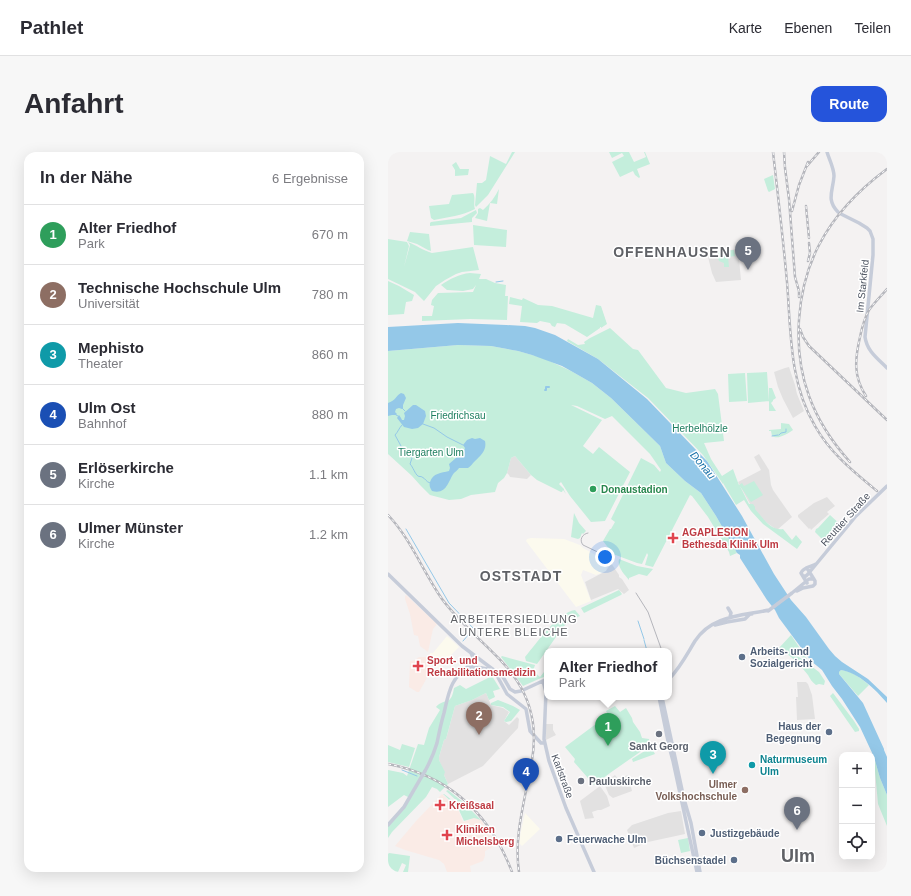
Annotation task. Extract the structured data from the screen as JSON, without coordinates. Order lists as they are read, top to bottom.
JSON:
{
  "streets": {
    "main road": ["Im Starkfeld", "Reuttier Straße", "Karlstraße"]
  },
  "districts": [
    "OFFENHAUSEN",
    "OSTSTADT",
    "ARBEITERSIEDLUNG UNTERE BLEICHE",
    "Ulm"
  ],
  "water": ["Donau"],
  "parks": ["Friedrichsau", "Herbelhölzle", "Tiergarten Ulm"],
  "places": {
    "other": [
      "Donaustadion",
      "Arbeits- und Sozialgericht",
      "Haus der Begegnung",
      "Sankt Georg",
      "Naturmuseum Ulm",
      "Pauluskirche",
      "Ulmer Volkshochschule",
      "Justizgebäude",
      "Feuerwache Ulm",
      "Büchsenstadel"
    ],
    "health": [
      "AGAPLESION Bethesda Klinik Ulm",
      "Sport- und Rehabilitationsmedizin",
      "Kreißsaal",
      "Kliniken Michelsberg"
    ]
  },
  "page": {
    "header": "Pathlet",
    "nav": ["Karte", "Ebenen", "Teilen"],
    "buttons": "Route",
    "title": "Anfahrt",
    "heading": ["In der Nähe", "6 Ergebnisse"],
    "list": [
      {
        "mark": "1",
        "name": "Alter Friedhof",
        "note": "Park",
        "value": "670 m"
      },
      {
        "mark": "2",
        "name": "Technische Hochschule Ulm",
        "note": "Universität",
        "value": "780 m"
      },
      {
        "mark": "3",
        "name": "Mephisto",
        "note": "Theater",
        "value": "860 m"
      },
      {
        "mark": "4",
        "name": "Ulm Ost",
        "note": "Bahnhof",
        "value": "880 m"
      },
      {
        "mark": "5",
        "name": "Erlöserkirche",
        "note": "Kirche",
        "value": "1.1 km"
      },
      {
        "mark": "6",
        "name": "Ulmer Münster",
        "note": "Kirche",
        "value": "1.2 km"
      }
    ],
    "pins": [
      "5",
      "2",
      "1",
      "3",
      "4",
      "6"
    ],
    "popup": ["Alter Friedhof", "Park"],
    "map_buttons": ["+", "−"]
  }
}
